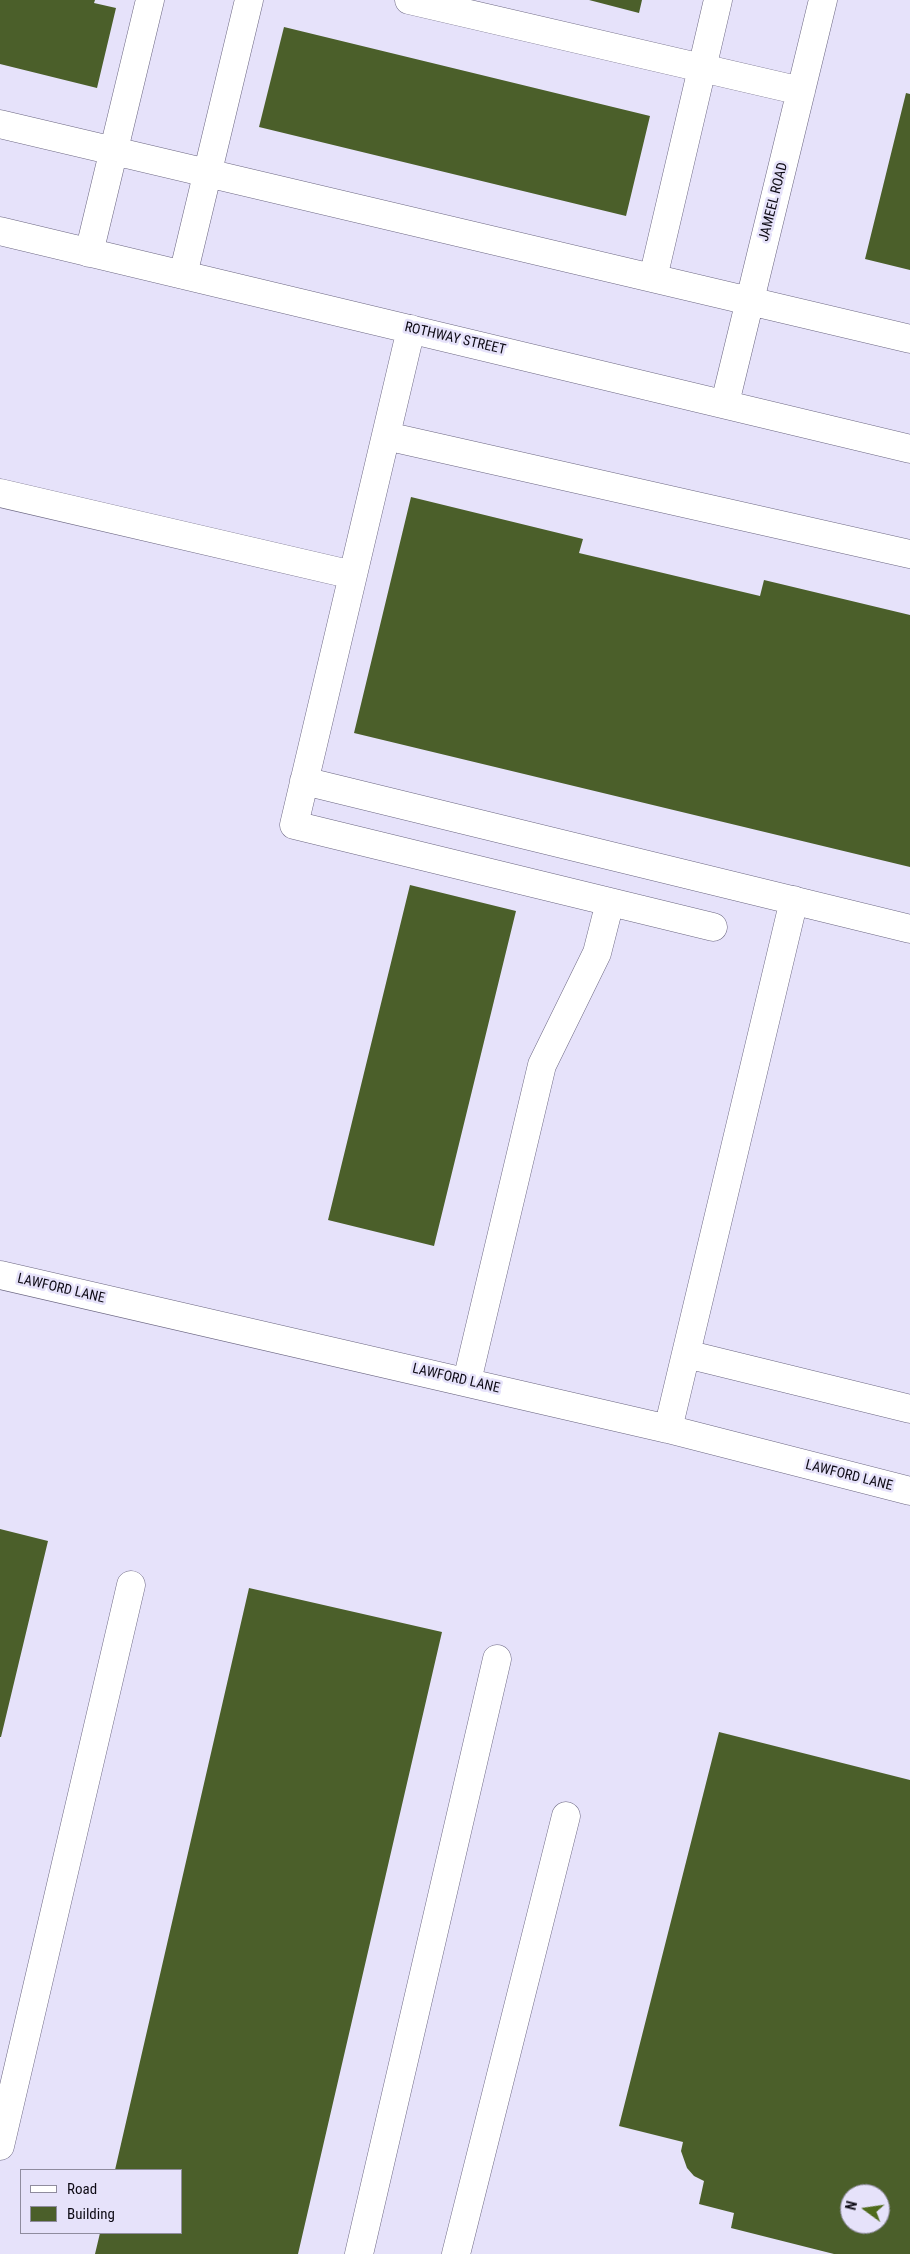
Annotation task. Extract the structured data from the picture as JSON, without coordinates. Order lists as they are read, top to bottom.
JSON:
{
  "streets": {
    "street": ["JAMEEL ROAD", "ROTHWAY STREET", "LAWFORD LANE"]
  },
  "crossings": [
    ["JAMEEL ROAD", "ROTHWAY STREET"]
  ],
  "legend": ["Road", "Building"],
  "north": "left"
}
